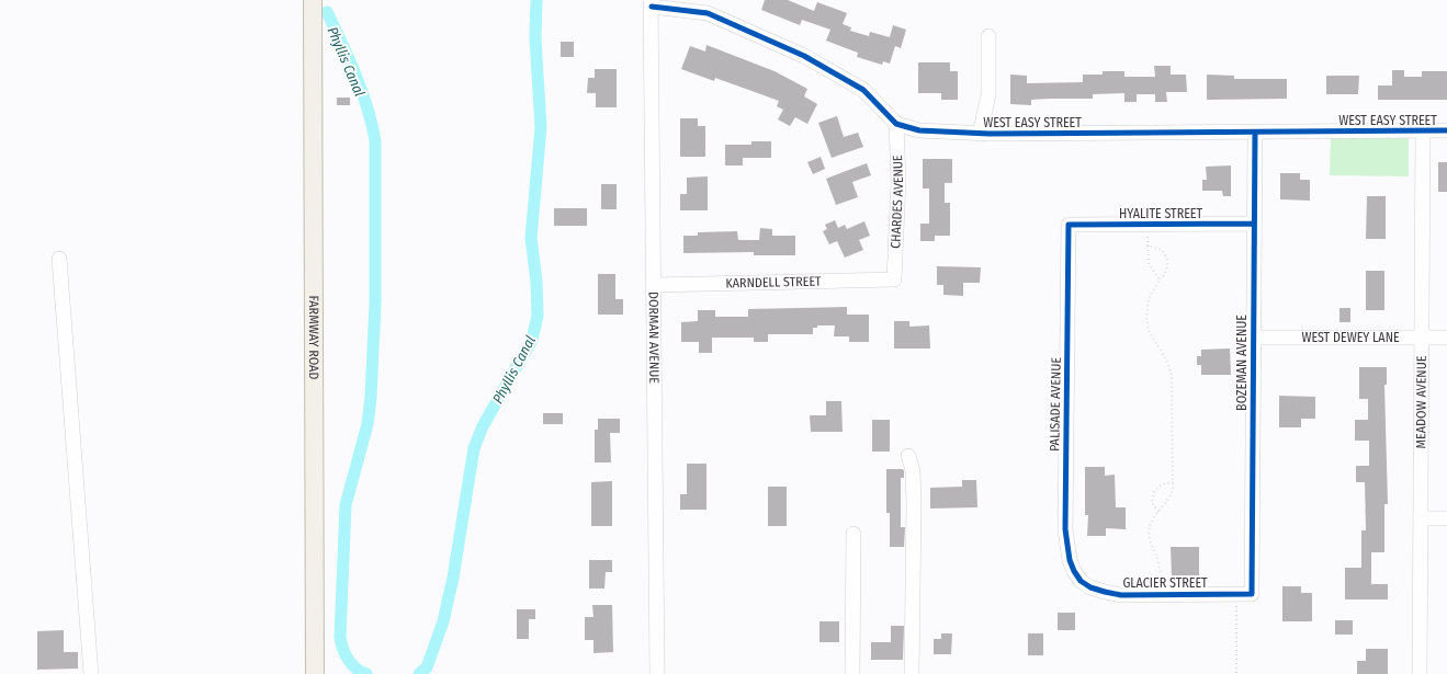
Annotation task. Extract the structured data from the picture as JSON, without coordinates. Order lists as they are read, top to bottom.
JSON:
{
  "streets": {
    "main road": ["FARMWAY ROAD"],
    "street": [
      "WEST EASY STREET",
      "CHARDES AVENUE",
      "HYALITE STREET",
      "KARNDELL STREET",
      "DORMAN AVENUE",
      "WEST DEWEY LANE",
      "BOZEMAN AVENUE",
      "MEADOW AVENUE",
      "PALISADE AVENUE",
      "GLACIER STREET"
    ]
  },
  "crossings": [
    ["WEST EASY STREET", "CHARDES AVENUE"],
    ["WEST EASY STREET", "DORMAN AVENUE"],
    ["WEST EASY STREET", "BOZEMAN AVENUE"],
    ["WEST EASY STREET", "MEADOW AVENUE"],
    ["CHARDES AVENUE", "KARNDELL STREET"],
    ["HYALITE STREET", "BOZEMAN AVENUE"],
    ["HYALITE STREET", "PALISADE AVENUE"],
    ["KARNDELL STREET", "DORMAN AVENUE"],
    ["WEST DEWEY LANE", "BOZEMAN AVENUE"],
    ["WEST DEWEY LANE", "MEADOW AVENUE"],
    ["BOZEMAN AVENUE", "GLACIER STREET"],
    ["PALISADE AVENUE", "GLACIER STREET"]
  ],
  "water": ["Phyllis Canal"]
}
